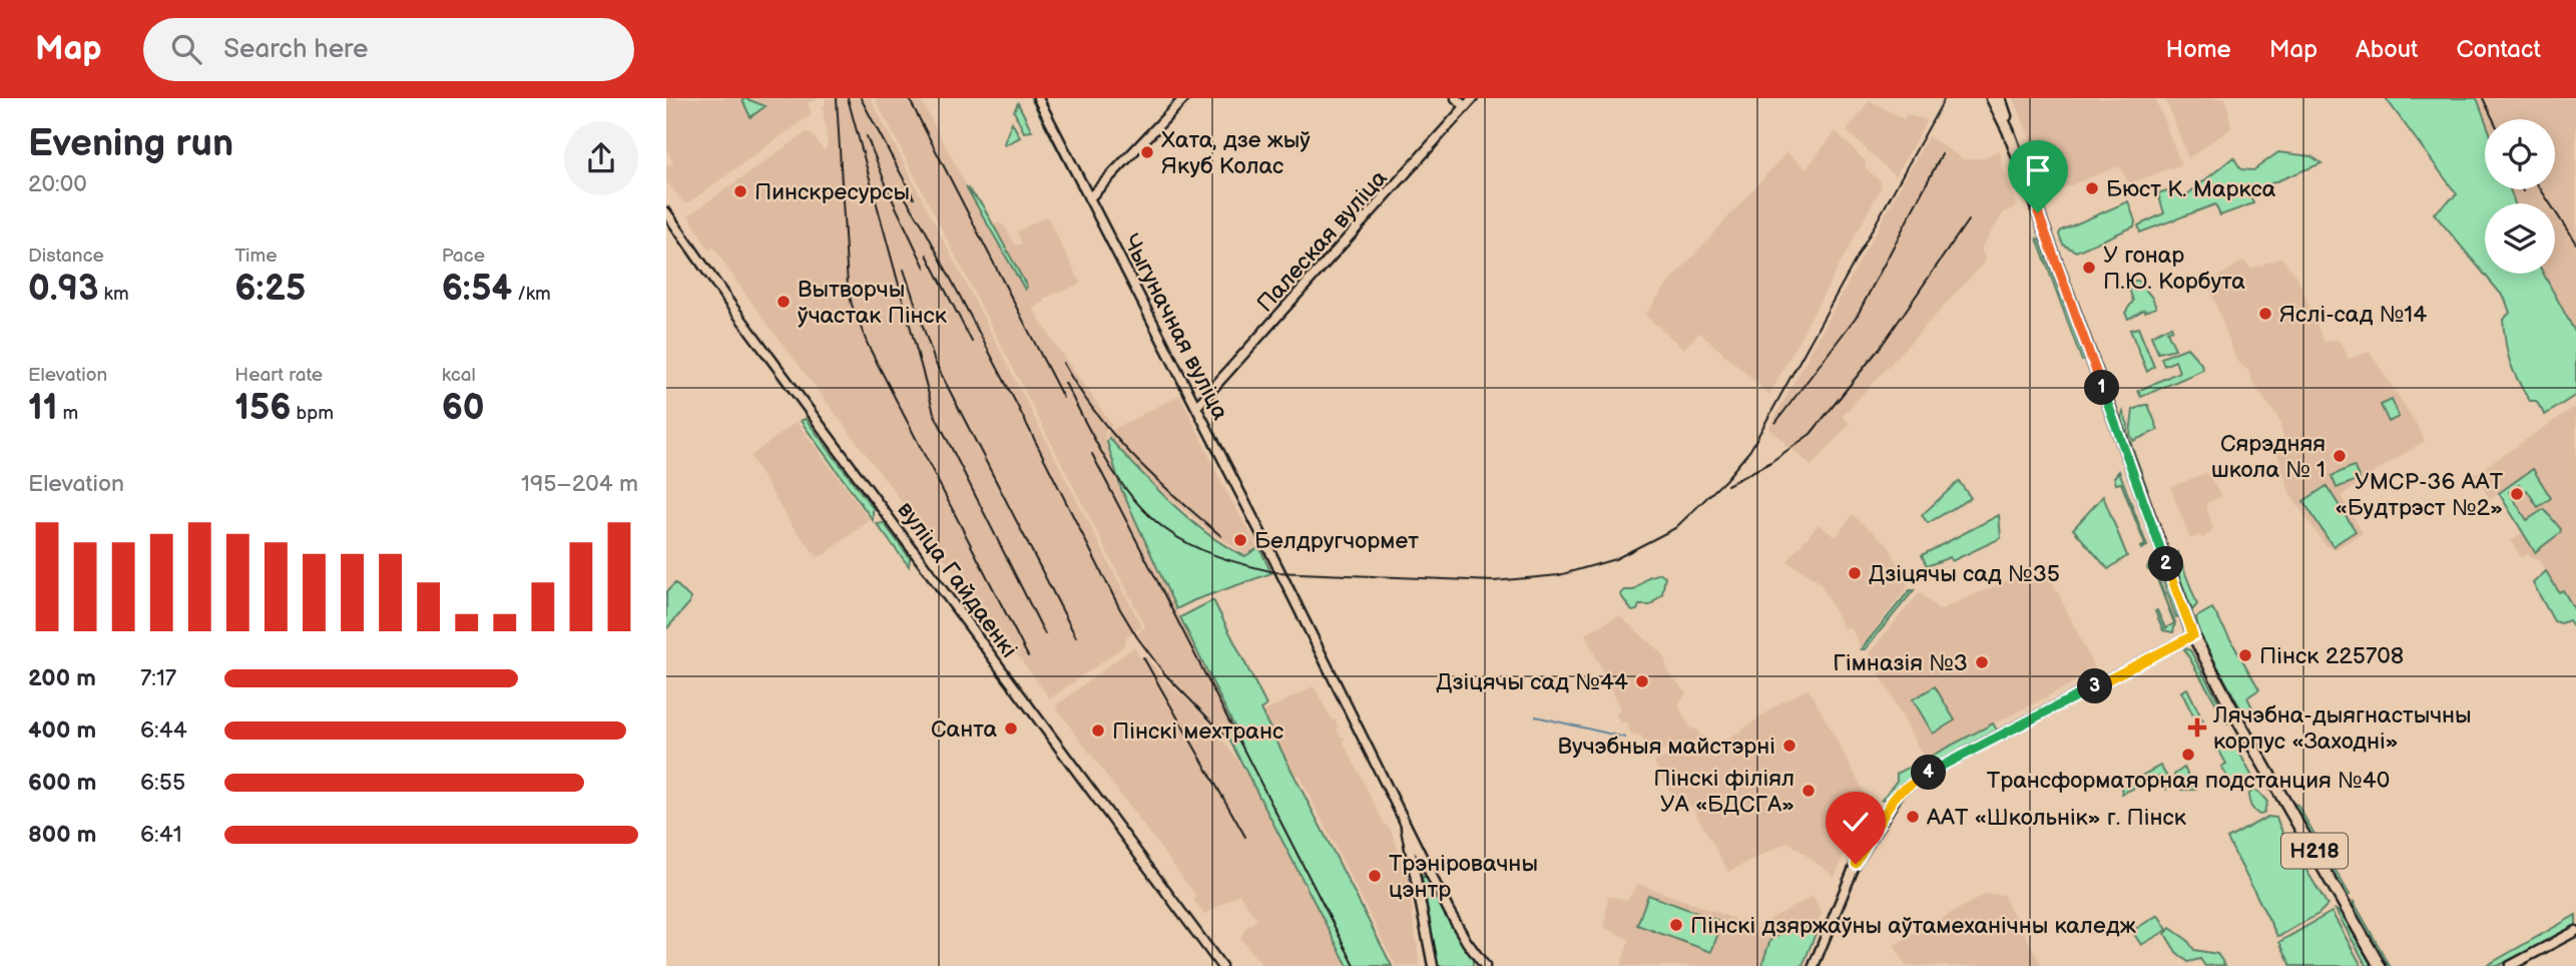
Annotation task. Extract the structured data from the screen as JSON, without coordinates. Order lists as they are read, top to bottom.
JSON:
{
  "streets": {
    "main road": ["Н218"],
    "street": ["Палеская вуліца", "Чыгуначная вуліца", "вуліца Гайдаенкі"]
  },
  "crossings": [
    ["Палеская вуліца", "Чыгуначная вуліца"]
  ],
  "places": {
    "other": [
      "Хата, дзе жыў Якуб Колас",
      "Бюст К. Маркса",
      "Пинскресурсы",
      "У гонар П.Ю. Корбута",
      "Вытворчы ўчастак Пінск",
      "Яслі-сад №14",
      "Сярэдняя школа № 1",
      "УМСР-36 ААТ «Будтрэст №2»",
      "Белдругчормет",
      "Дзіцячы сад №35",
      "Пінск 225708",
      "Гімназія №3",
      "Дзіцячы сад №44",
      "Санта",
      "Пінскі мехтранс",
      "Вучэбныя майстэрні",
      "Трансформаторная подстанция №40",
      "Пінскі філіял УА «БДСГА»",
      "ААТ «Школьнік» г. Пінск",
      "Трэніровачны цэнтр",
      "Пінскі дзяржаўны аўтамеханічны каледж"
    ],
    "health": ["Лячэбна-дыягнастычны корпус «Заходні»"]
  },
  "page": {
    "header": "Map",
    "search": "Search here",
    "nav": [
      "Home",
      "Map",
      "About",
      "Contact"
    ],
    "heading": ["Evening run", "20:00"],
    "stats": [
      ["Distance", "0.93 km"],
      ["Time", "6:25"],
      ["Pace", "6:54 /km"],
      ["Elevation", "11 m"],
      ["Heart rate", "156 bpm"],
      ["kcal", "60"]
    ],
    "pins": [
      "1",
      "2",
      "3",
      "4"
    ],
    "chart": ["Elevation", "195–204 m"],
    "list": [
      {
        "name": "200 m",
        "note": "7:17"
      },
      {
        "name": "400 m",
        "note": "6:44"
      },
      {
        "name": "600 m",
        "note": "6:55"
      },
      {
        "name": "800 m",
        "note": "6:41"
      }
    ]
  }
}
